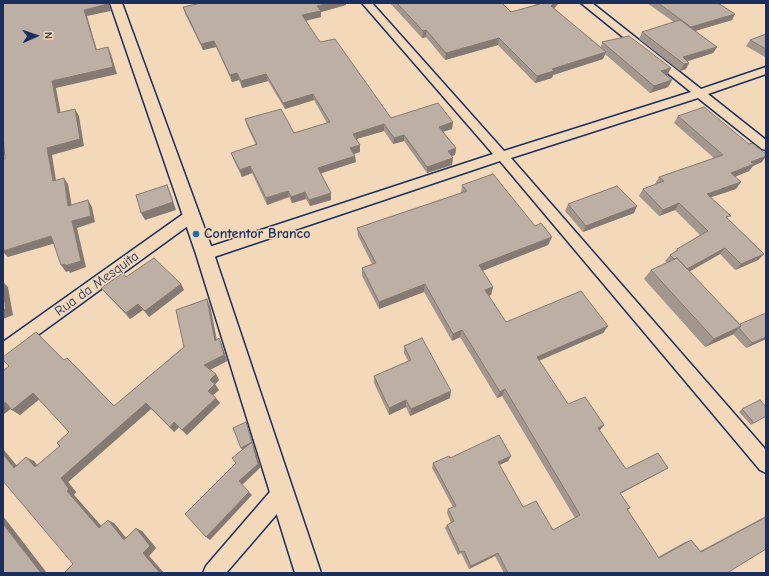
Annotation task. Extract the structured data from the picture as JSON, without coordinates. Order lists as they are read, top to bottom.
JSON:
{
  "streets": {
    "street": ["Rua da Mesquita"]
  },
  "places": ["Contentor Branco"],
  "north": "right"
}
